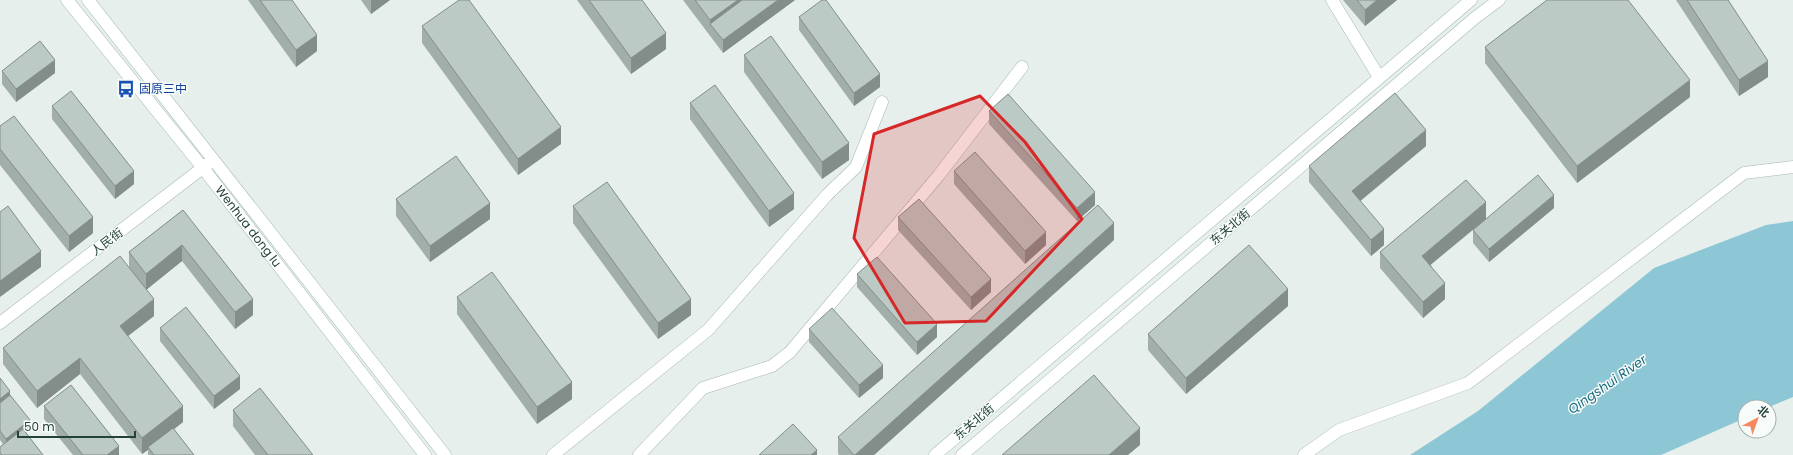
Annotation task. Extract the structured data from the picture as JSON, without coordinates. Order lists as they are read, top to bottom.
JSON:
{
  "streets": {
    "main road": ["Wenhua dong lu", "东关北街", "人民街"]
  },
  "crossings": [
    ["Wenhua dong lu", "人民街"]
  ],
  "water": ["Qingshui River"],
  "places": {
    "bus stop": ["固原三中"]
  },
  "scale_bar": "50 m",
  "north": "top right"
}
